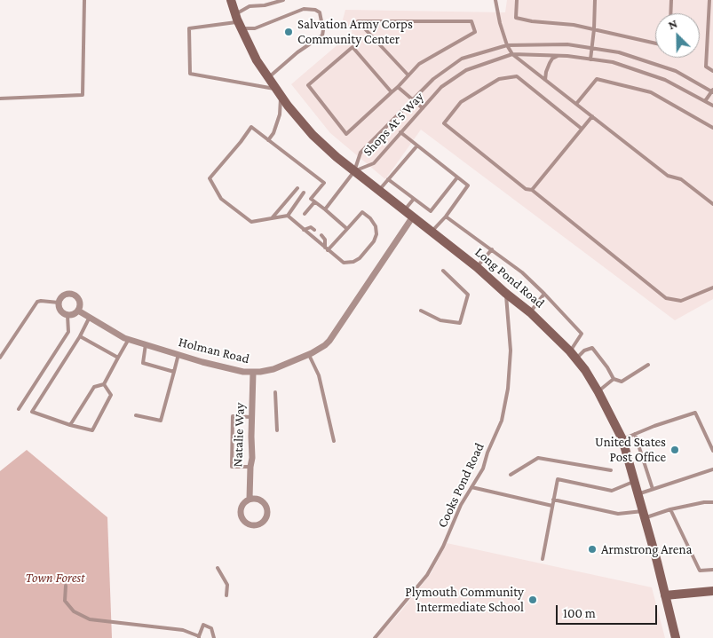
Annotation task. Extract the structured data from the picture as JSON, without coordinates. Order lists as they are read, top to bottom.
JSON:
{
  "streets": {
    "street": ["Long Pond Road", "Holman Road", "Natalie Way"],
    "lane": ["Shops At 5 Way", "Cooks Pond Road"]
  },
  "crossings": [
    ["Shops At 5 Way", "Long Pond Road"],
    ["Long Pond Road", "Holman Road"],
    ["Long Pond Road", "Cooks Pond Road"],
    ["Holman Road", "Natalie Way"]
  ],
  "parks": ["Town Forest"],
  "places": [
    "Salvation Army Corps Community Center",
    "United States Post Office",
    "Armstrong Arena",
    "Plymouth Community Intermediate School"
  ],
  "scale_bar": "100 m",
  "north": "top left"
}
